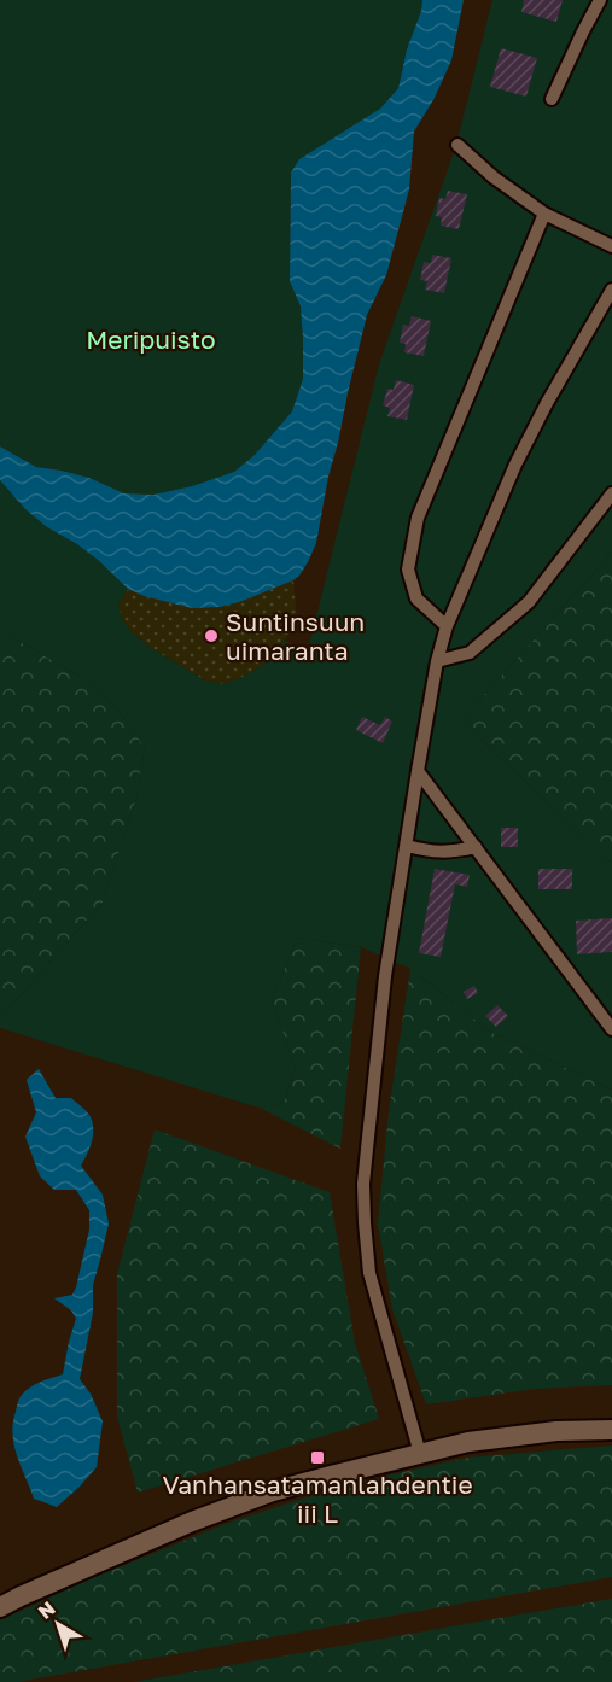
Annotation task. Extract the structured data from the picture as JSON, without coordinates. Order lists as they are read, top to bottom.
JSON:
{
  "parks": ["Meripuisto"],
  "places": {
    "other": ["Suntinsuun uimaranta"],
    "transit": ["Vanhansatamanlahdentie iii L"]
  },
  "north": "top left"
}
